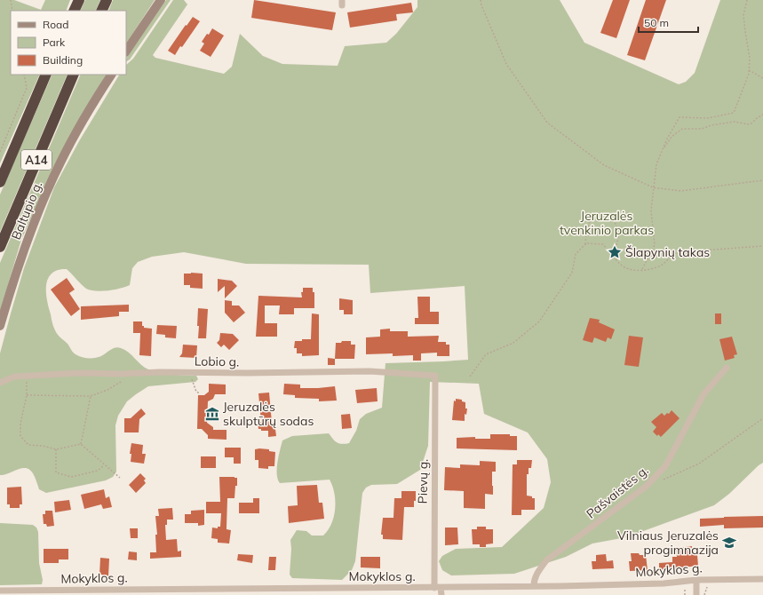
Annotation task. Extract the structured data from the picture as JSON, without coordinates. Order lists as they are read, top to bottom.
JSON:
{
  "streets": {
    "highway": ["A14"],
    "street": [
      "Baltupio g.",
      "Lobio g.",
      "Pievų g.",
      "Pašvaistės g.",
      "Mokyklos g."
    ]
  },
  "crossings": [
    ["Lobio g.", "Pievų g."],
    ["Pievų g.", "Mokyklos g."],
    ["Pašvaistės g.", "Mokyklos g."]
  ],
  "parks": ["Jeruzalės tvenkinio parkas"],
  "places": {
    "place": ["Šlapynių takas"],
    "museum": ["Jeruzalės skulptūrų sodas"],
    "school or university": ["Vilniaus Jeruzalės progimnazija"]
  },
  "legend": ["Road", "Park", "Building"],
  "scale_bar": "50 m"
}
